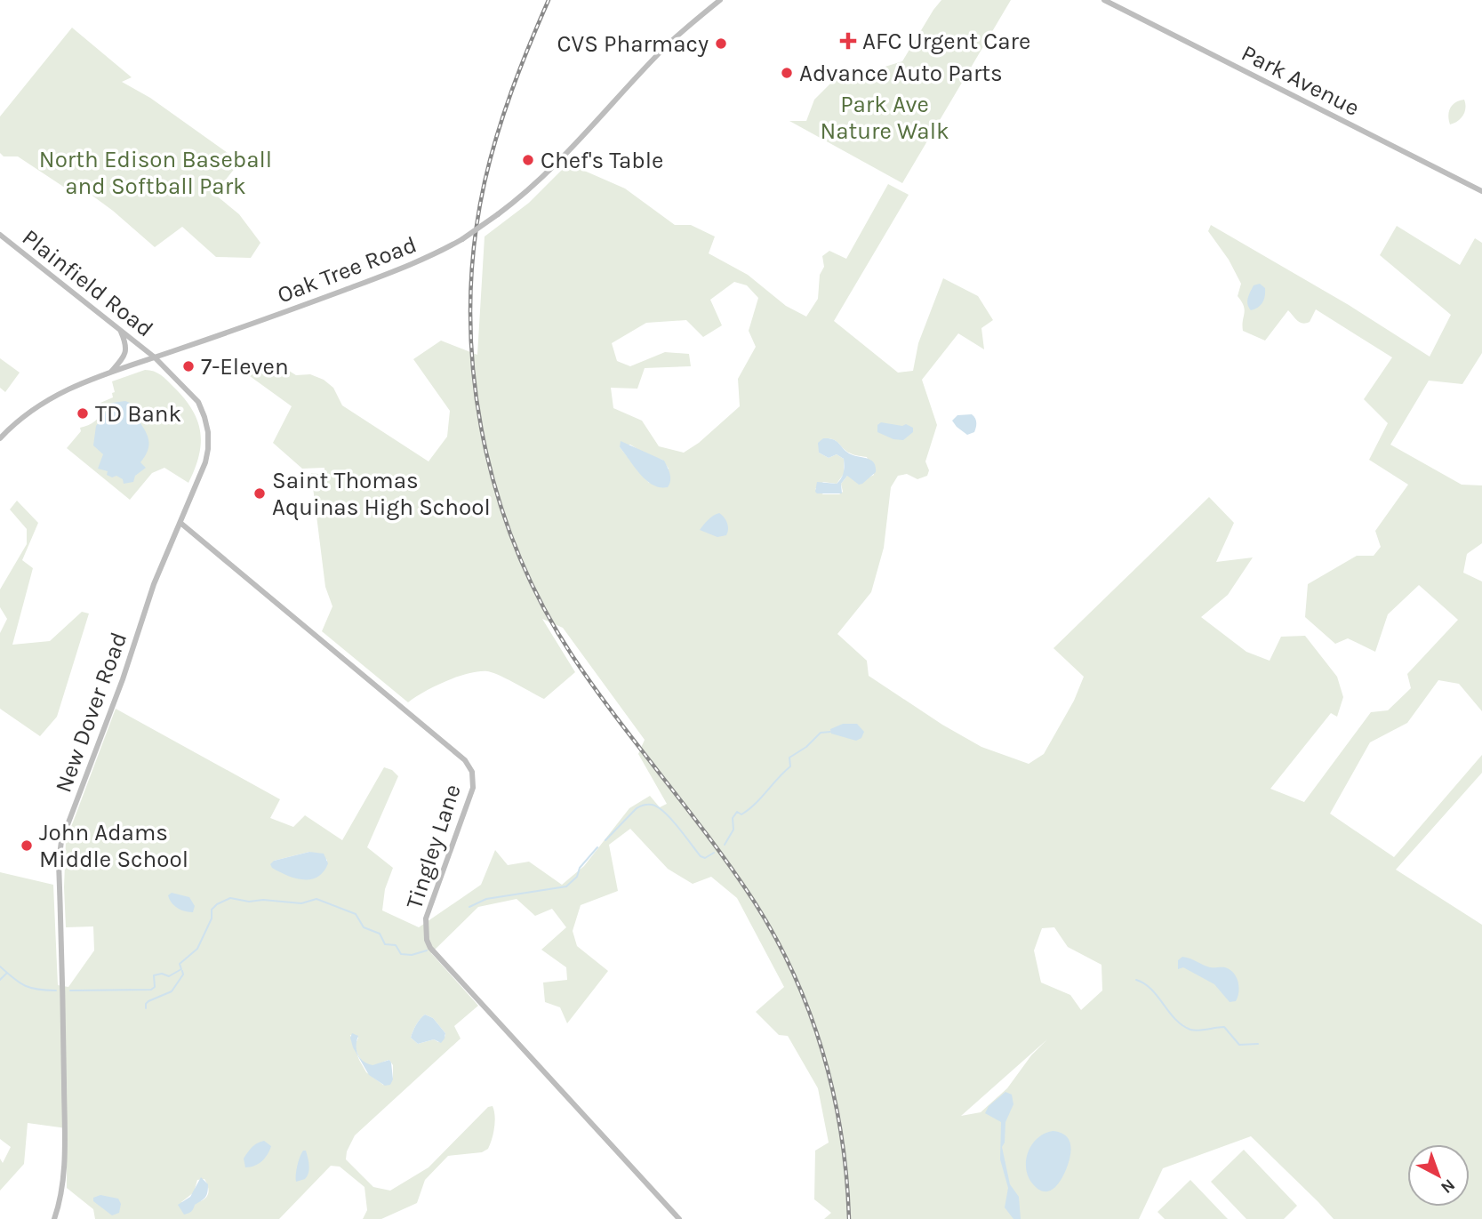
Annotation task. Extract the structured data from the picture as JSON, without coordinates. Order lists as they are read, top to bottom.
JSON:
{
  "streets": {
    "street": [
      "Park Avenue",
      "Oak Tree Road",
      "Plainfield Road",
      "New Dover Road",
      "Tingley Lane"
    ]
  },
  "crossings": [
    ["Oak Tree Road", "Plainfield Road"],
    ["Oak Tree Road", "New Dover Road"],
    ["Plainfield Road", "New Dover Road"],
    ["New Dover Road", "Tingley Lane"]
  ],
  "parks": ["Park Ave Nature Walk", "North Edison Baseball and Softball Park"],
  "places": {
    "health": ["AFC Urgent Care"],
    "other": [
      "CVS Pharmacy",
      "Advance Auto Parts",
      "Chef's Table",
      "7-Eleven",
      "TD Bank",
      "Saint Thomas Aquinas High School",
      "John Adams Middle School"
    ]
  },
  "north": "bottom right"
}
